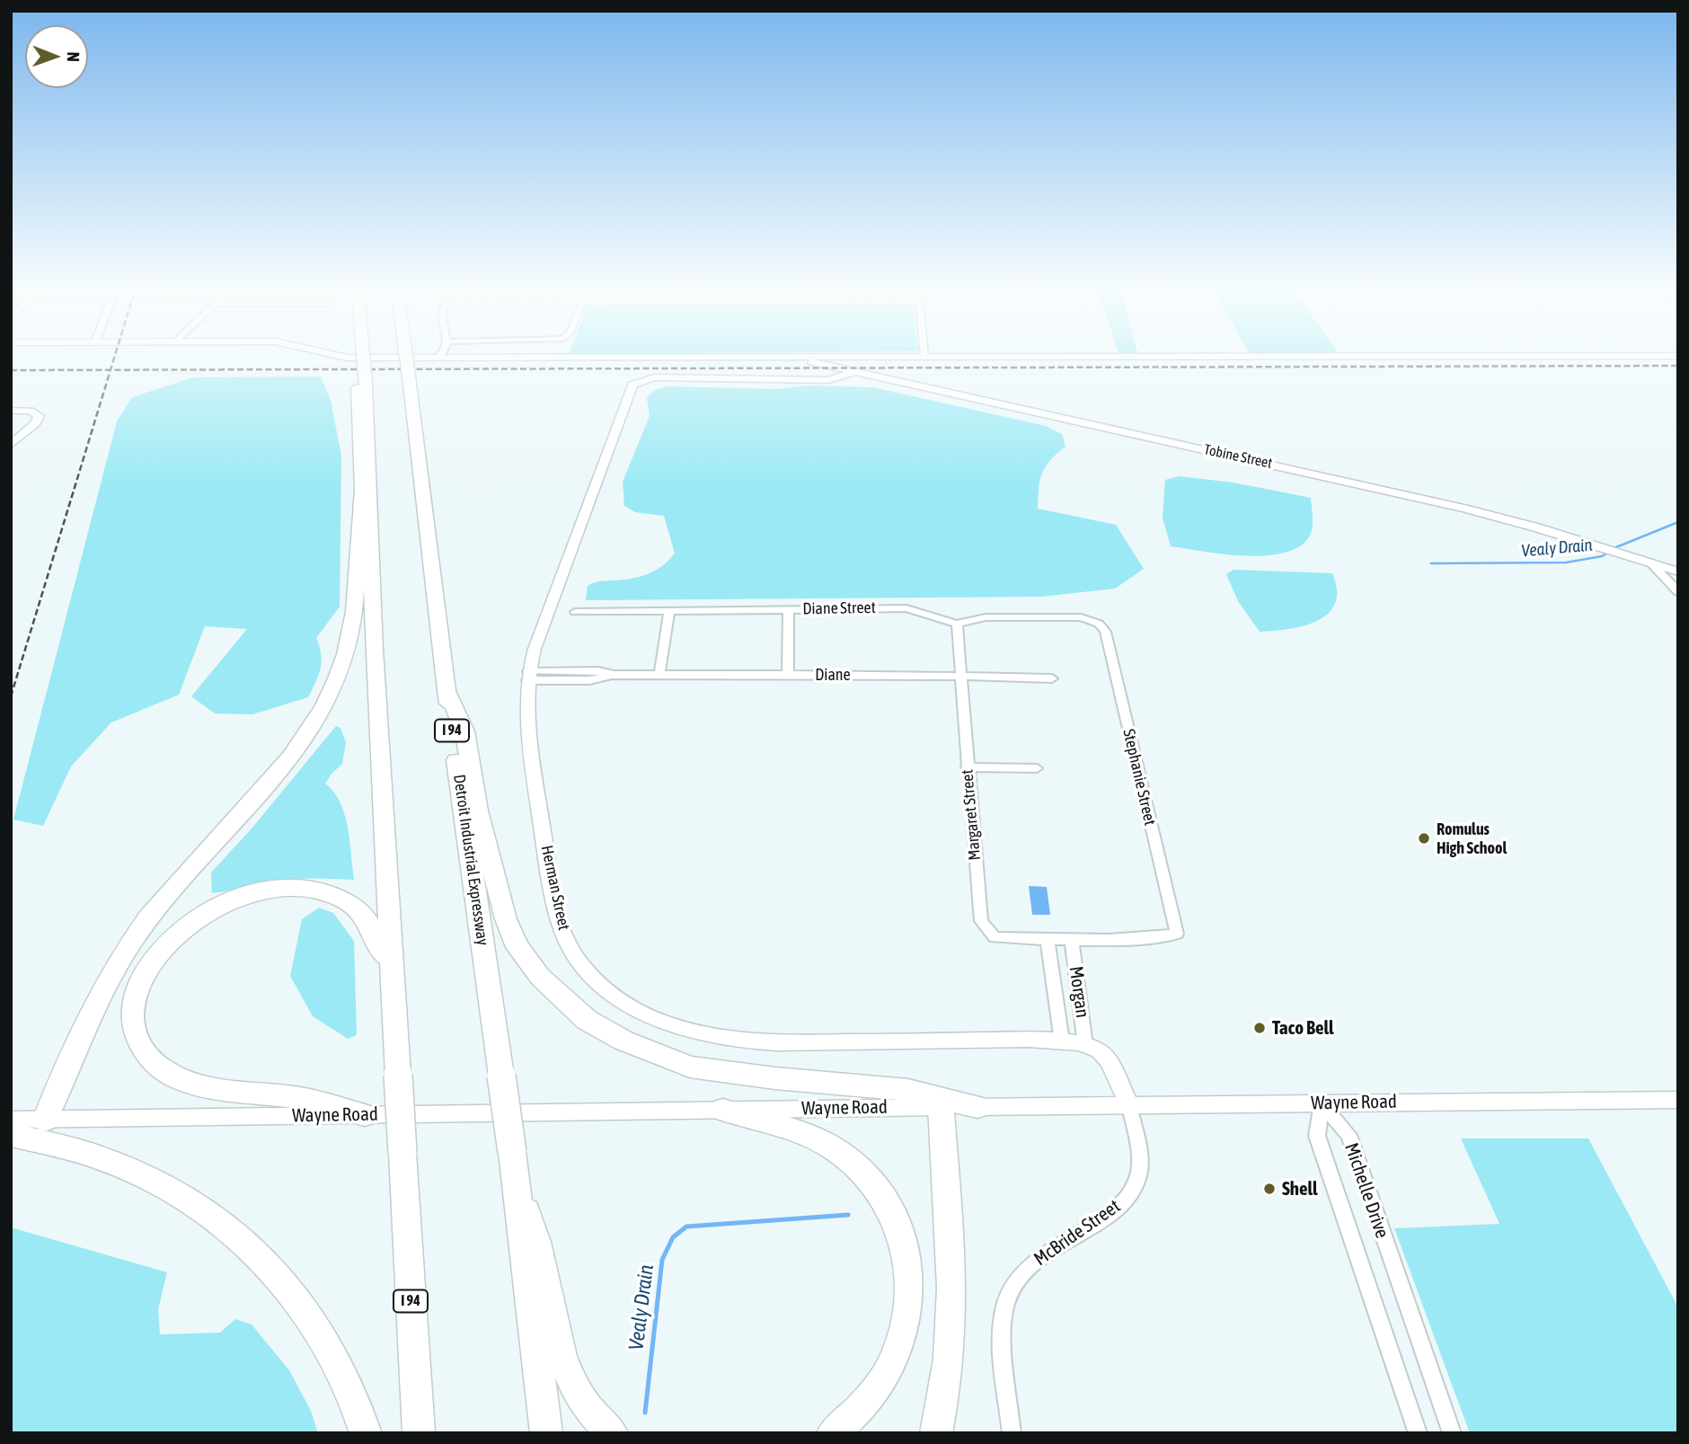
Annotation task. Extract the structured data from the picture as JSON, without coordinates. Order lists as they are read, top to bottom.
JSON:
{
  "streets": {
    "highway": ["I 94", "Detroit Industrial Expressway"],
    "street": [
      "Tobine Street",
      "Diane Street",
      "Diane",
      "Stephanie Street",
      "Margaret Street",
      "Herman Street",
      "Morgan",
      "Wayne Road",
      "Michelle Drive",
      "McBride Street"
    ]
  },
  "crossings": [
    ["Tobine Street", "Herman Street"],
    ["Diane Street", "Stephanie Street"],
    ["Diane Street", "Margaret Street"],
    ["Diane", "Margaret Street"],
    ["Diane", "Herman Street"],
    ["Stephanie Street", "Margaret Street"],
    ["Margaret Street", "Morgan"],
    ["Herman Street", "Morgan"],
    ["Herman Street", "Wayne Road"],
    ["Herman Street", "McBride Street"],
    ["Wayne Road", "Michelle Drive"],
    ["Wayne Road", "McBride Street"]
  ],
  "water": ["Vealy Drain"],
  "places": ["Romulus High School", "Taco Bell", "Shell"],
  "north": "right"
}
